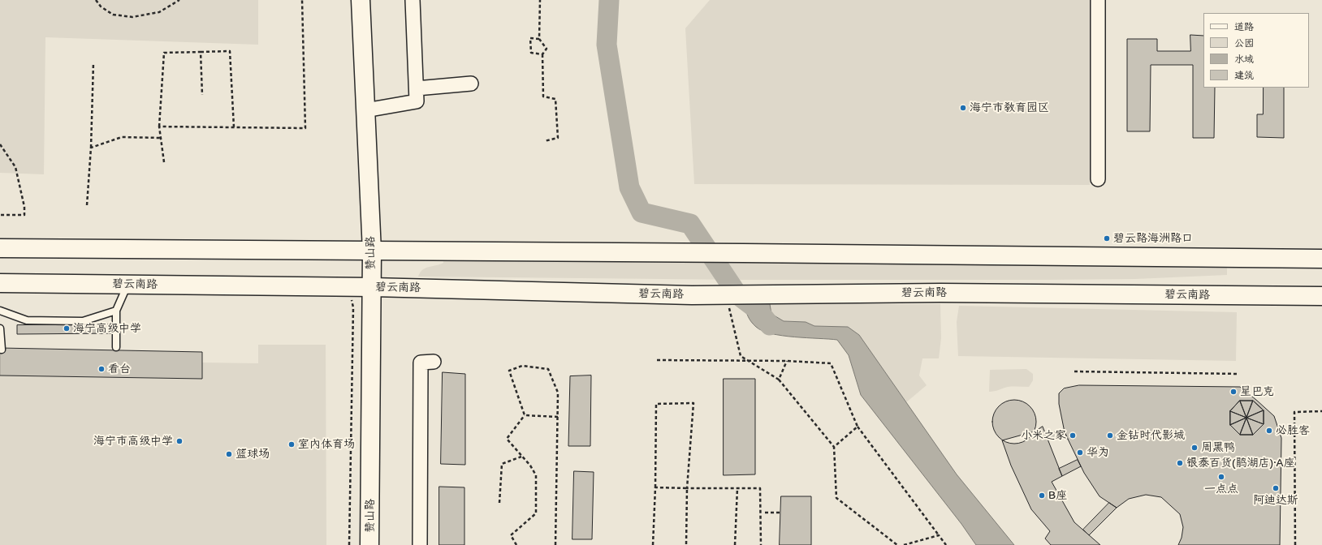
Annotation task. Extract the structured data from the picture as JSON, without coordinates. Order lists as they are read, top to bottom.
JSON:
{
  "streets": {
    "main road": ["赞山路", "碧云南路"]
  },
  "crossings": [
    ["赞山路", "碧云南路"]
  ],
  "places": [
    "海宁市教育园区",
    "碧云路海洲路口",
    "海宁高级中学",
    "看台",
    "星巴克",
    "必胜客",
    "小米之家",
    "金钻时代影城",
    "海宁市高级中学",
    "室内体育场",
    "周黑鸭",
    "华为",
    "篮球场",
    "银泰百货(鹃湖店)·A座",
    "一点点",
    "阿迪达斯",
    "B座"
  ],
  "legend": [
    "道路",
    "公园",
    "水域",
    "建筑"
  ]
}
